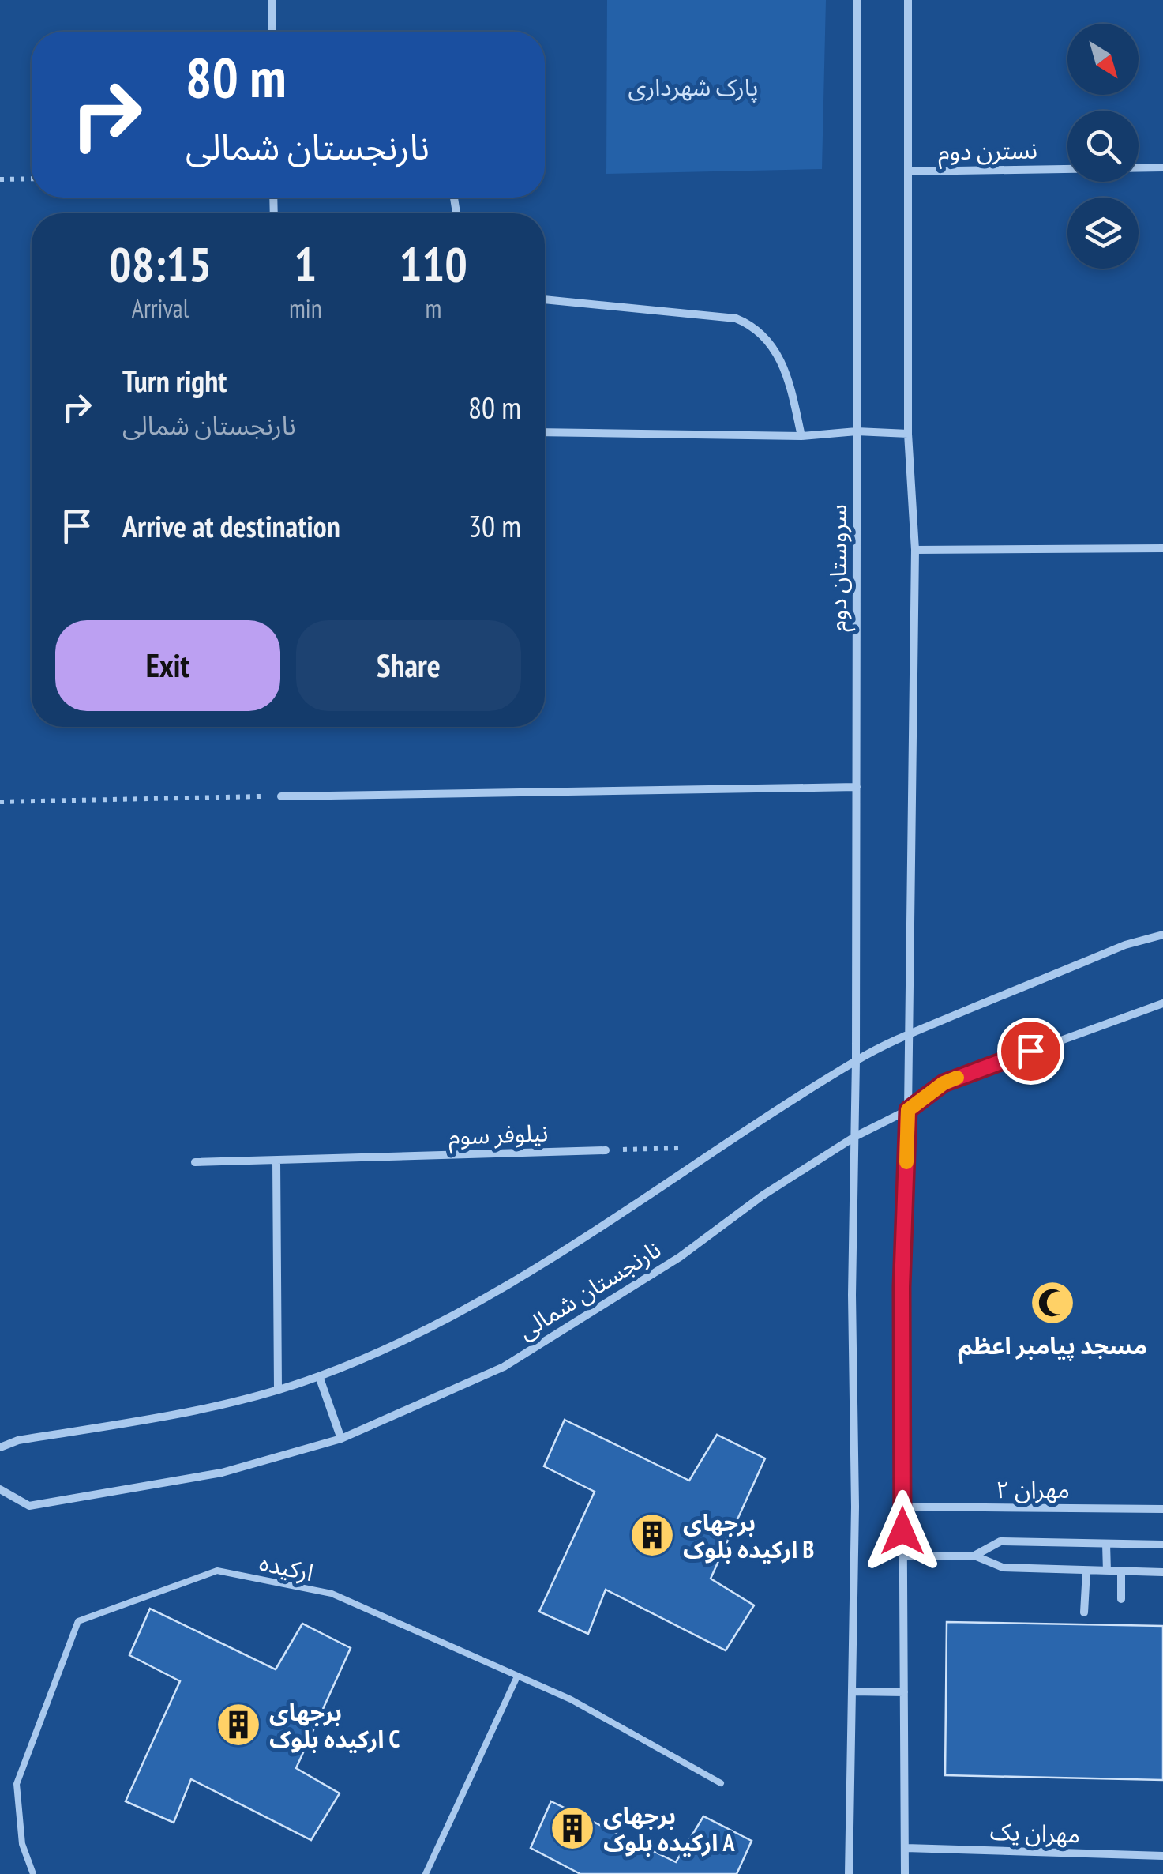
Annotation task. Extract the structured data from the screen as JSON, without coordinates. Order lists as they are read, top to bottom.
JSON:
{
  "streets": {
    "street": [
      "نسترن دوم",
      "سروستان دوم",
      "نیلوفر سوم",
      "نارنجستان شمالی",
      "مهران ۲",
      "مهران یک"
    ],
    "lane": ["ارکیده"]
  },
  "crossings": [
    ["سروستان دوم", "نارنجستان شمالی"]
  ],
  "parks": ["پارک شهرداری"],
  "places": {
    "mosque": ["مسجد پیامبر اعظم"],
    "building": ["برجهای ارکیده بلوک B", "برجهای ارکیده بلوک C", "برجهای ارکیده بلوک A"]
  },
  "north": "bottom right",
  "page": {
    "turn": ["80 m", "نارنجستان شمالی"],
    "eta": [
      "08:15",
      "Arrival",
      "1",
      "min",
      "110",
      "m"
    ],
    "list": [
      {
        "name": "Turn right",
        "note": "نارنجستان شمالی",
        "value": "80 m"
      },
      {
        "name": "Arrive at destination",
        "value": "30 m"
      }
    ],
    "buttons": ["Exit", "Share"]
  }
}
